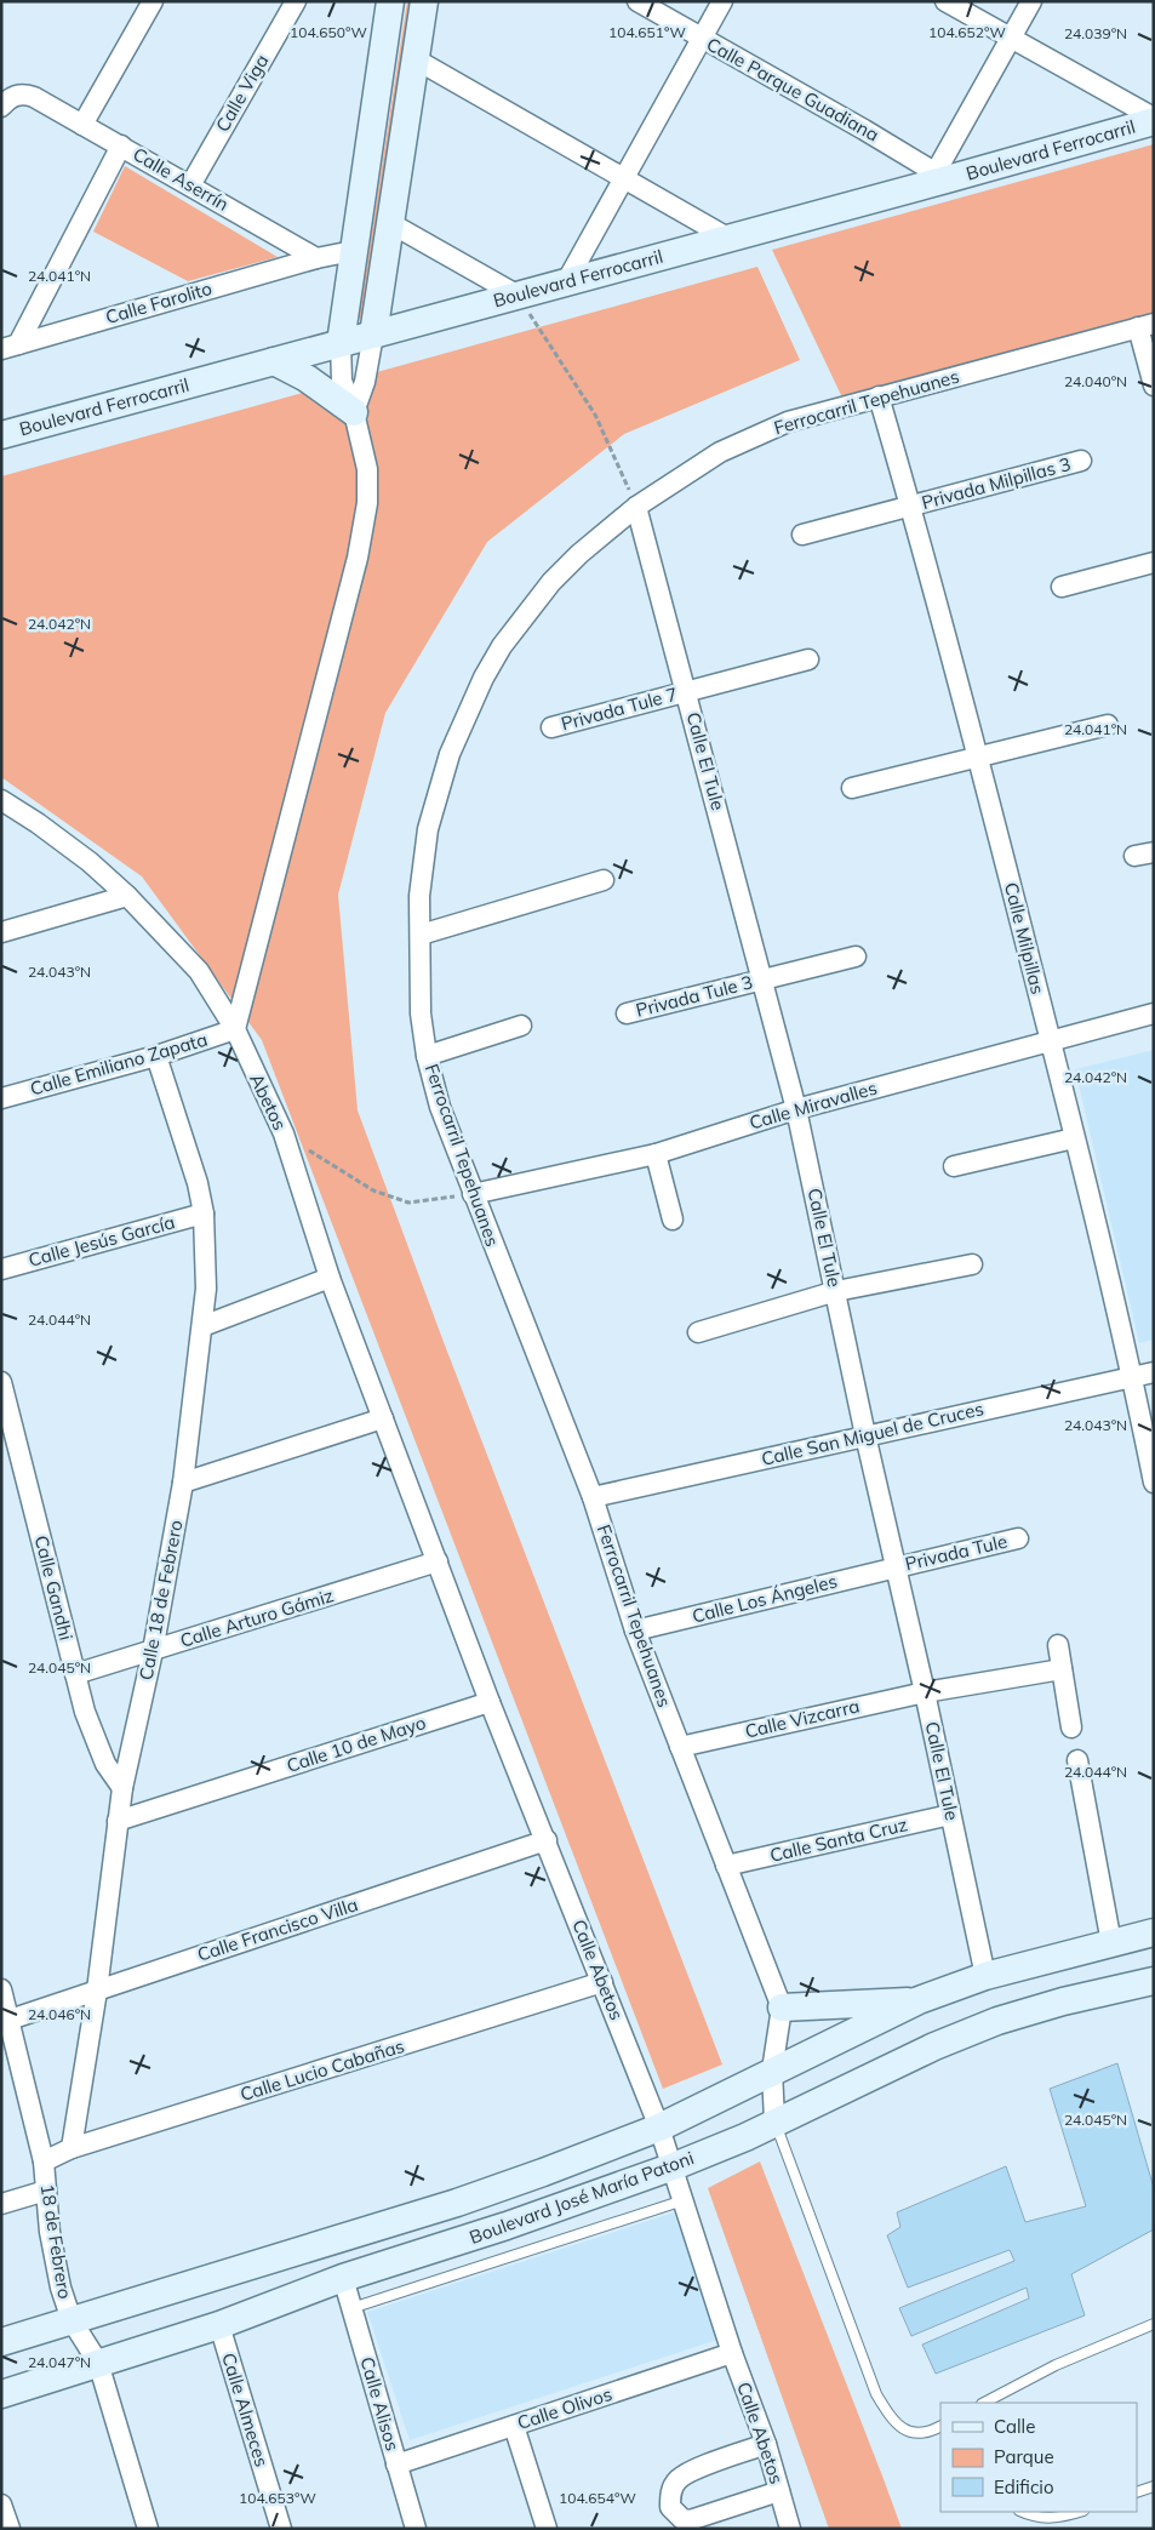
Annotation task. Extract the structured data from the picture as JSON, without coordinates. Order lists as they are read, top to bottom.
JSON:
{
  "streets": {
    "main road": ["Boulevard Ferrocarril", "Boulevard José María Patoni"],
    "street": [
      "Calle Parque Guadiana",
      "Calle Viga",
      "Calle Aserrín",
      "Calle Farolito",
      "Ferrocarril Tepehuanes",
      "Privada Milpillas 3",
      "Privada Tule 7",
      "Calle El Tule",
      "Calle Milpillas",
      "Privada Tule 3",
      "Calle Emiliano Zapata",
      "Abetos",
      "Calle Miravalles",
      "Calle Jesús García",
      "Calle San Miguel de Cruces",
      "Privada Tule",
      "Calle Gandhi",
      "Calle Los Ángeles",
      "Calle 18 de Febrero",
      "Calle Arturo Gámiz",
      "Calle Vizcarra",
      "Calle 10 de Mayo",
      "Calle Santa Cruz",
      "Calle Francisco Villa",
      "Calle Abetos",
      "Calle Lucio Cabañas",
      "18 de Febrero",
      "Calle Alisos",
      "Calle Olivos",
      "Calle Almeces"
    ]
  },
  "crossings": [
    ["Calle Parque Guadiana", "Boulevard Ferrocarril"],
    ["Calle Viga", "Calle Aserrín"],
    ["Calle Aserrín", "Calle Farolito"],
    ["Ferrocarril Tepehuanes", "Calle El Tule"],
    ["Ferrocarril Tepehuanes", "Calle Milpillas"],
    ["Ferrocarril Tepehuanes", "Calle Miravalles"],
    ["Ferrocarril Tepehuanes", "Calle San Miguel de Cruces"],
    ["Ferrocarril Tepehuanes", "Calle Los Ángeles"],
    ["Ferrocarril Tepehuanes", "Calle Vizcarra"],
    ["Ferrocarril Tepehuanes", "Calle Santa Cruz"],
    ["Privada Milpillas 3", "Calle Milpillas"],
    ["Privada Tule 7", "Calle El Tule"],
    ["Calle El Tule", "Privada Tule 3"],
    ["Calle El Tule", "Calle Miravalles"],
    ["Calle El Tule", "Calle San Miguel de Cruces"],
    ["Calle El Tule", "Privada Tule"],
    ["Calle El Tule", "Calle Los Ángeles"],
    ["Calle El Tule", "Calle Vizcarra"],
    ["Calle El Tule", "Calle Santa Cruz"],
    ["Calle El Tule", "Boulevard José María Patoni"],
    ["Calle Milpillas", "Calle Miravalles"],
    ["Calle Milpillas", "Calle San Miguel de Cruces"],
    ["Calle Emiliano Zapata", "Abetos"],
    ["Calle Emiliano Zapata", "Calle 18 de Febrero"],
    ["Abetos", "Calle Abetos"],
    ["Calle Jesús García", "Calle 18 de Febrero"],
    ["Privada Tule", "Calle Los Ángeles"],
    ["Calle Gandhi", "Calle 18 de Febrero"],
    ["Calle Gandhi", "Calle Arturo Gámiz"],
    ["Calle 18 de Febrero", "Calle Arturo Gámiz"],
    ["Calle 18 de Febrero", "Calle 10 de Mayo"],
    ["Calle 18 de Febrero", "Calle Francisco Villa"],
    ["Calle 18 de Febrero", "Calle Lucio Cabañas"],
    ["Calle Arturo Gámiz", "Calle Abetos"],
    ["Calle 10 de Mayo", "Calle Abetos"],
    ["Calle Francisco Villa", "Calle Abetos"],
    ["Calle Francisco Villa", "18 de Febrero"],
    ["Calle Abetos", "Calle Lucio Cabañas"],
    ["Calle Abetos", "Boulevard José María Patoni"],
    ["Calle Abetos", "Calle Olivos"],
    ["Calle Lucio Cabañas", "18 de Febrero"],
    ["Boulevard José María Patoni", "18 de Febrero"],
    ["Boulevard José María Patoni", "Calle Alisos"],
    ["Boulevard José María Patoni", "Calle Almeces"],
    ["Calle Alisos", "Calle Olivos"]
  ],
  "legend": ["Calle", "Parque", "Edificio"],
  "coordinates": [
    "104.651°W",
    "104.650°W",
    "104.652°W",
    "24.039°N",
    "24.041°N",
    "24.040°N",
    "24.042°N",
    "24.043°N",
    "24.044°N",
    "24.045°N",
    "24.046°N",
    "24.047°N",
    "104.653°W",
    "104.654°W"
  ]
}
